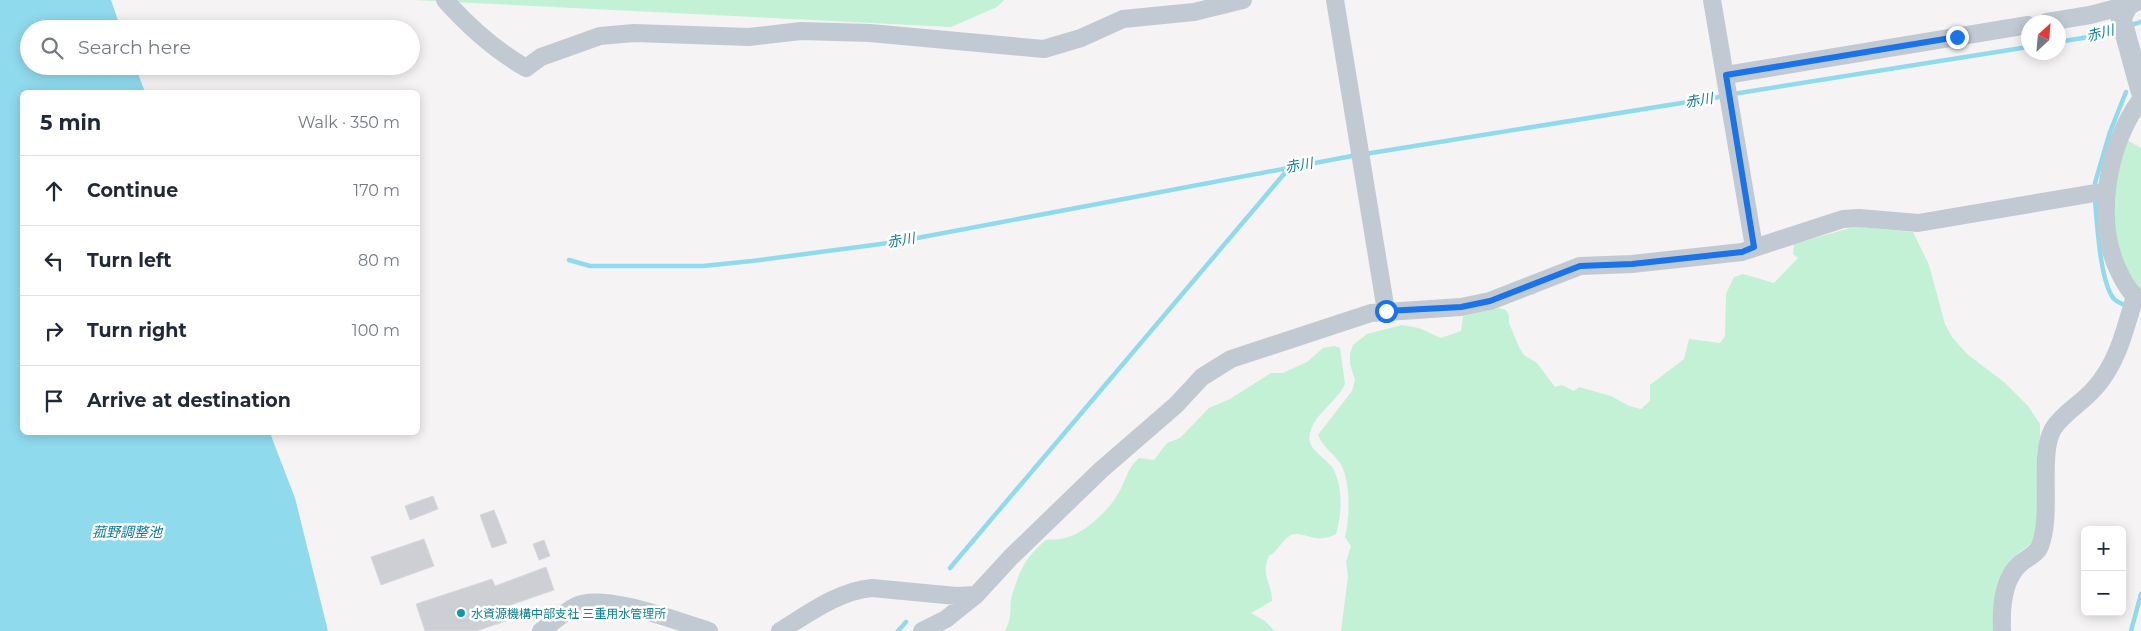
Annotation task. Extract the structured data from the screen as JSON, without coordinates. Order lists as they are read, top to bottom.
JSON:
{
  "water": ["赤川", "菰野調整池"],
  "places": ["水資源機構中部支社 三重用水管理所"],
  "north": "top right",
  "page": {
    "search": "Search here",
    "heading": ["5 min", "Walk · 350 m"],
    "list": [
      ["Continue", "170 m"],
      ["Turn left", "80 m"],
      ["Turn right", "100 m"],
      "Arrive at destination"
    ],
    "map_buttons": ["+", "−"]
  }
}
